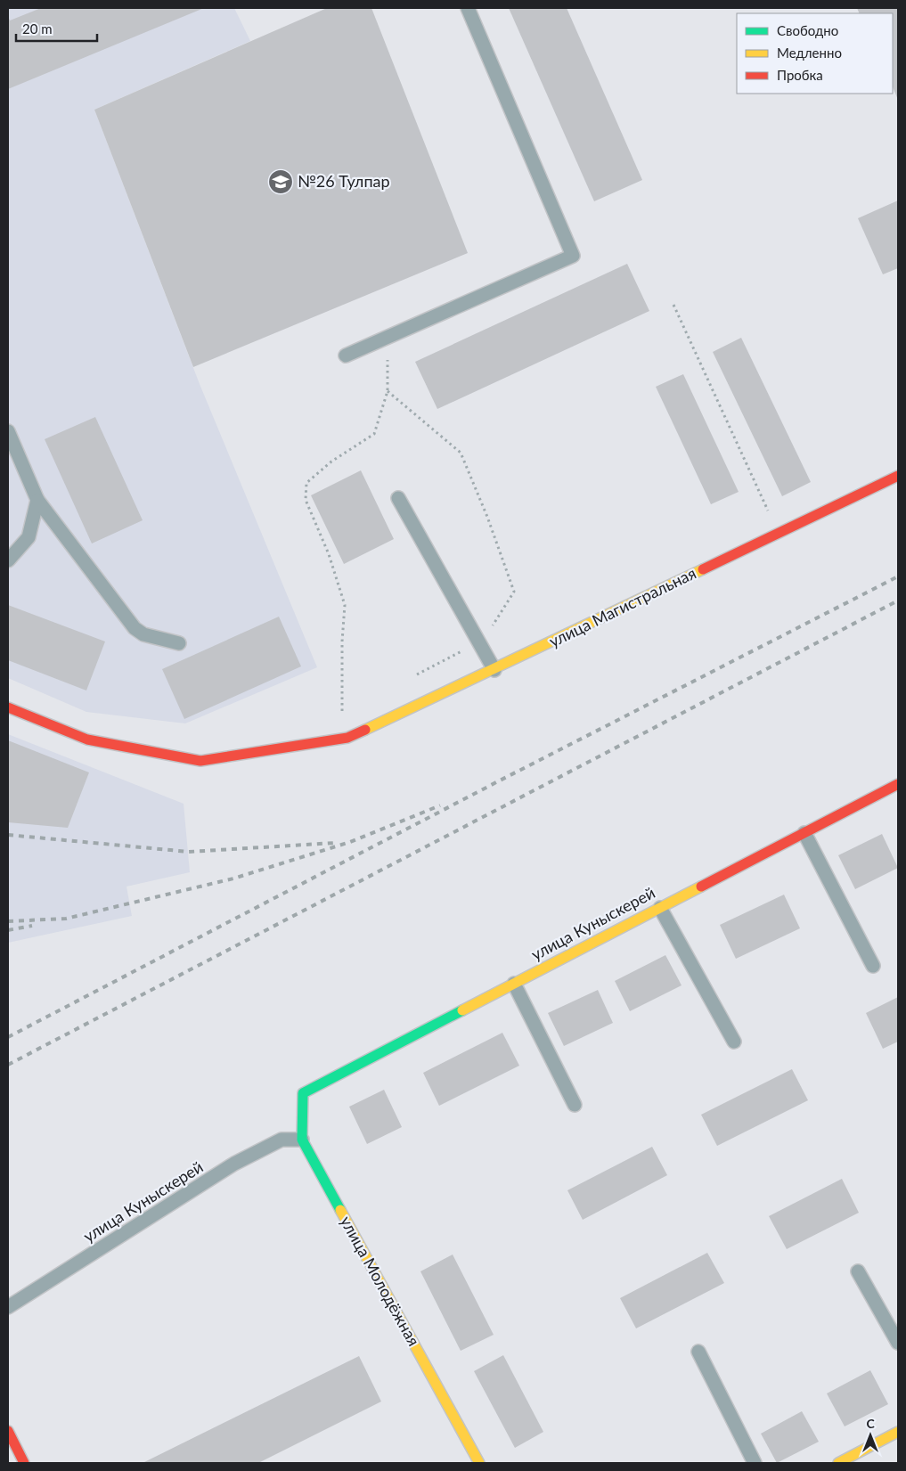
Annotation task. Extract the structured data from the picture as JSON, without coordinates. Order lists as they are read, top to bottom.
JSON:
{
  "streets": {
    "street": ["улица Магистральная", "улица Куныскерей", "улица Молодёжная"]
  },
  "crossings": [
    ["улица Куныскерей", "улица Молодёжная"]
  ],
  "places": {
    "school or university": ["№26 Тулпар"]
  },
  "legend": ["Свободно", "Медленно", "Пробка"],
  "scale_bar": "20 m",
  "north": "top"
}
